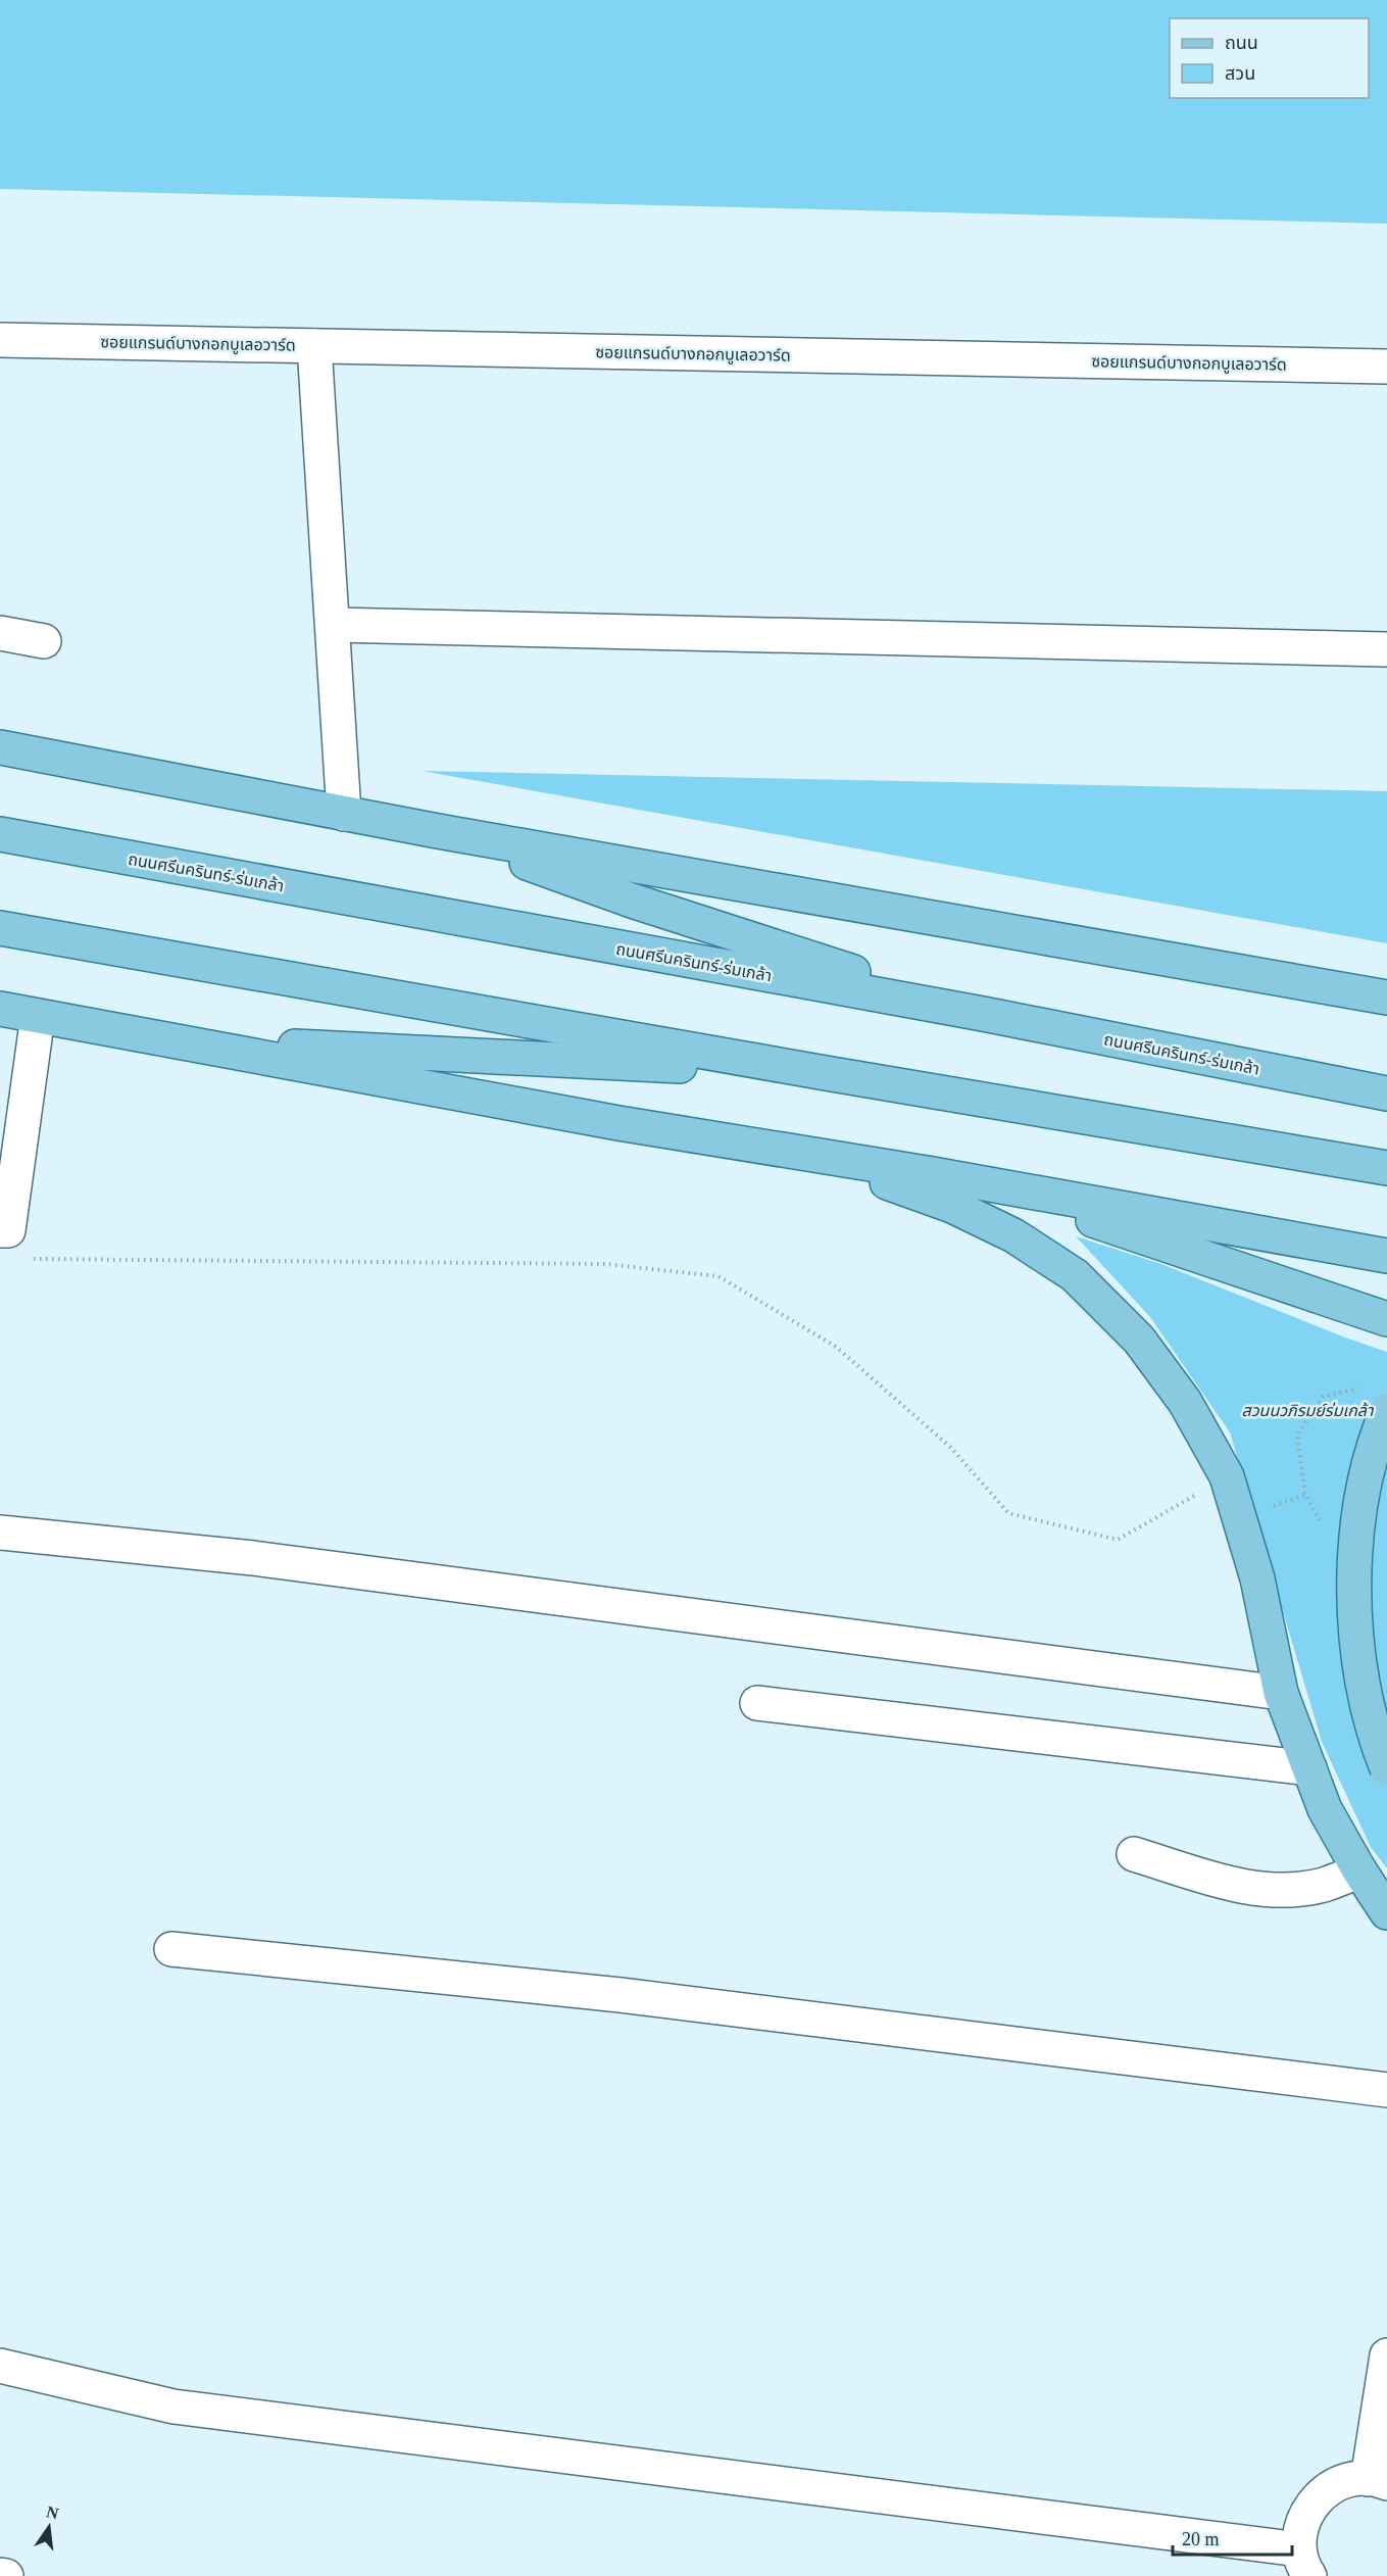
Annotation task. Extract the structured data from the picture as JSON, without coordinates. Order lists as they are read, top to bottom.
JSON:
{
  "streets": {
    "main road": ["ถนนศรีนครินทร์-ร่มเกล้า"],
    "street": ["ซอยแกรนด์บางกอกบูเลอวาร์ด"]
  },
  "parks": ["สวนนวภิรมย์ร่มเกล้า"],
  "legend": ["ถนน", "สวน"],
  "scale_bar": "20 m",
  "north": "top"
}
